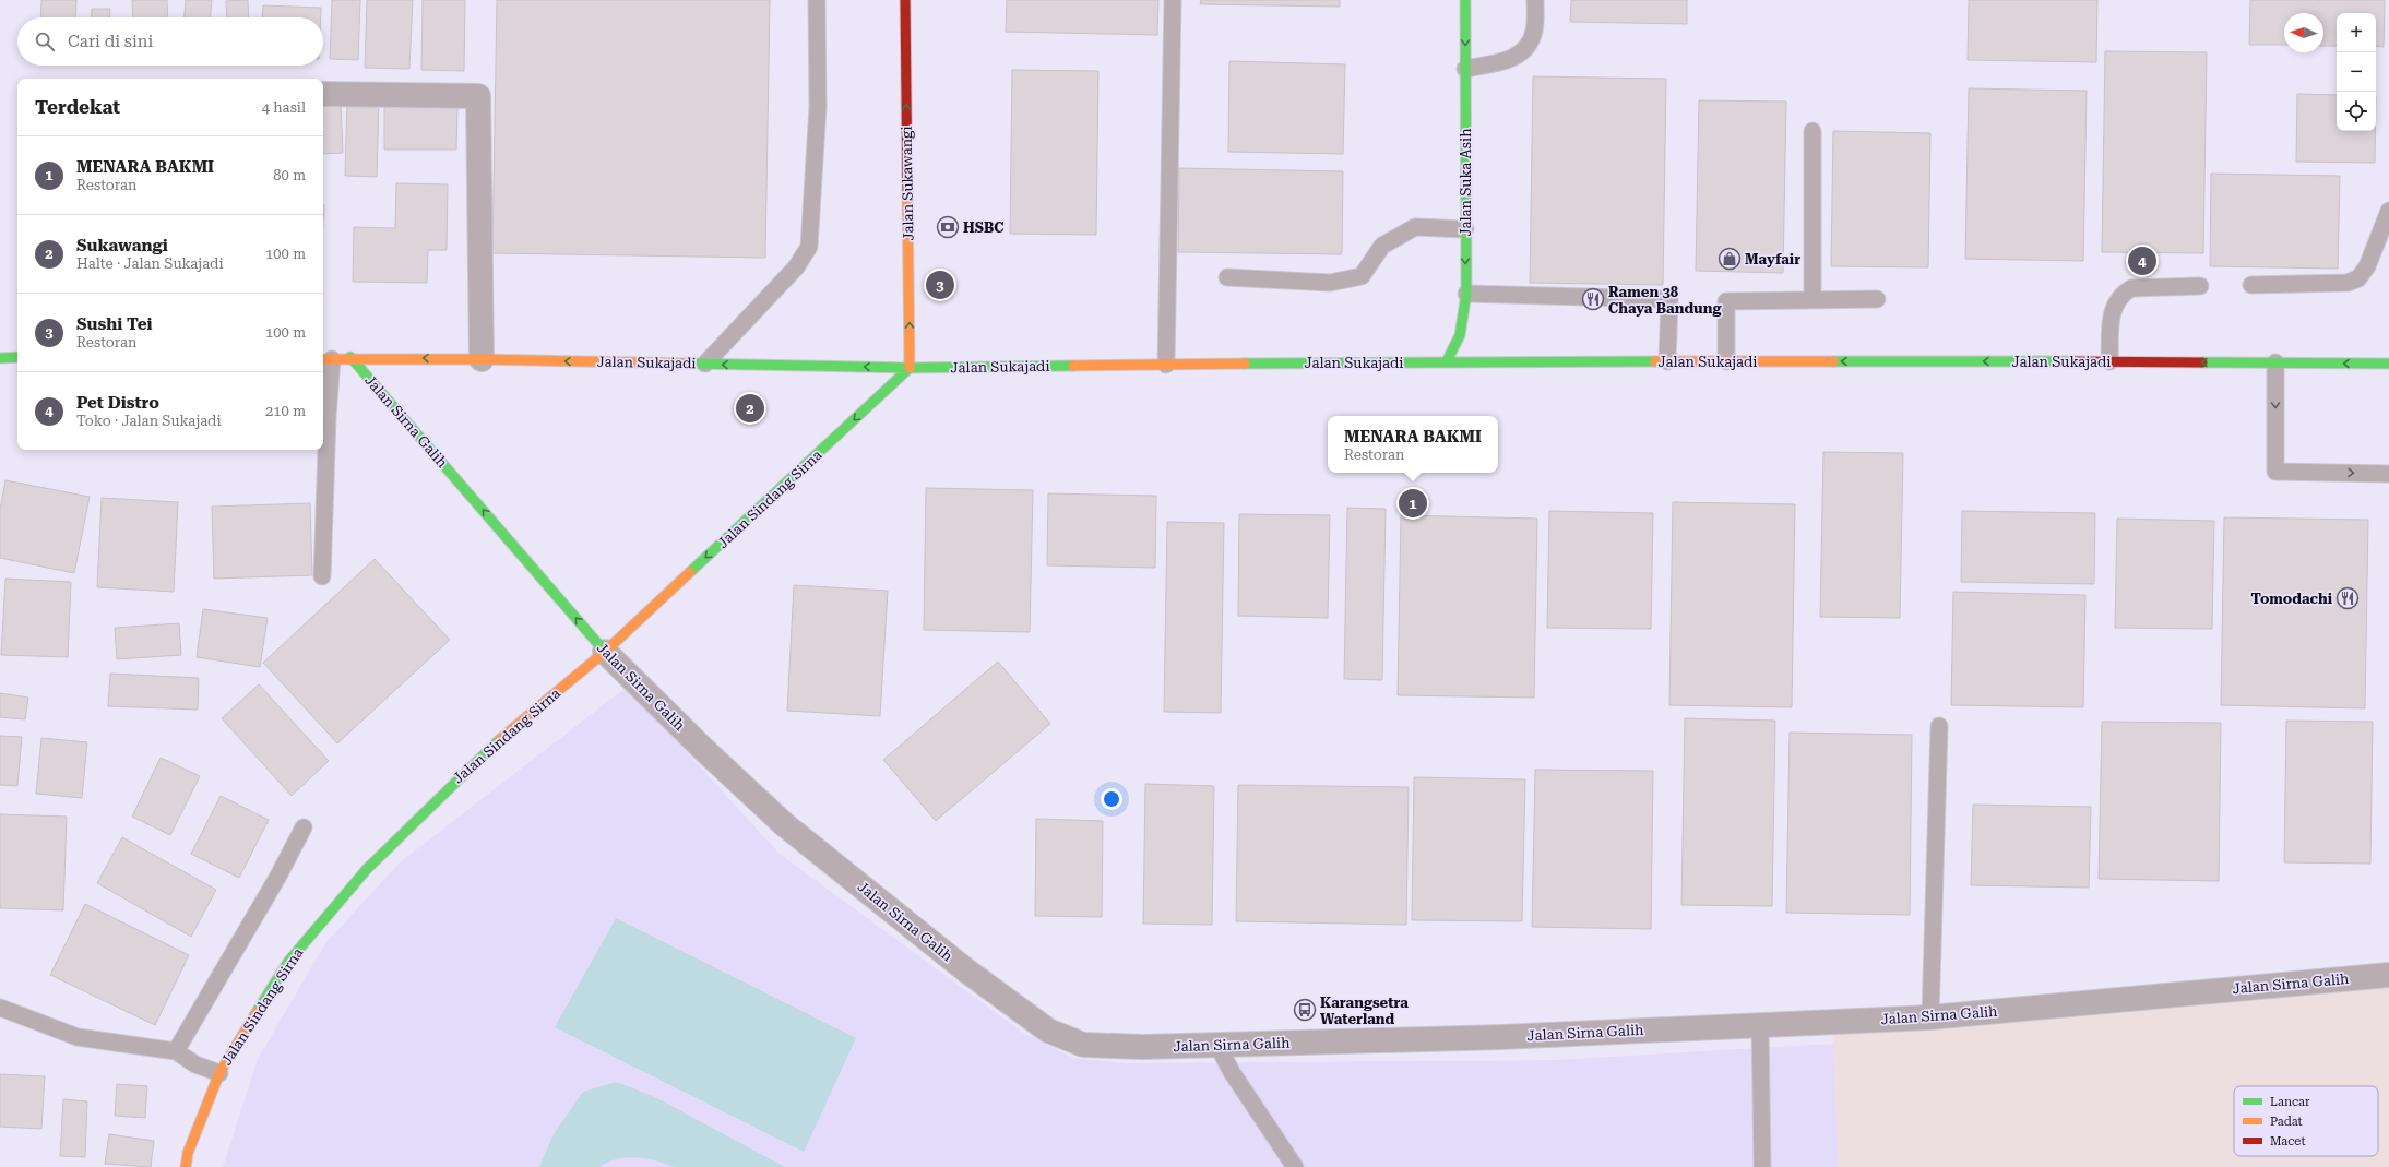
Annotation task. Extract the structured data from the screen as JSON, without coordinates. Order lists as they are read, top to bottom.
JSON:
{
  "streets": {
    "main road": [
      "Jalan Suka Asih",
      "Jalan Sukawangi",
      "Jalan Sukajadi",
      "Jalan Sirna Galih",
      "Jalan Sindang Sirna"
    ]
  },
  "crossings": [
    ["Jalan Suka Asih", "Jalan Sukajadi"],
    ["Jalan Sukawangi", "Jalan Sukajadi"],
    ["Jalan Sukawangi", "Jalan Sindang Sirna"],
    ["Jalan Sukajadi", "Jalan Sirna Galih"],
    ["Jalan Sukajadi", "Jalan Sindang Sirna"],
    ["Jalan Sirna Galih", "Jalan Sindang Sirna"]
  ],
  "one_way": [
    "Jalan Suka Asih",
    "Jalan Sukawangi",
    "Jalan Sukajadi",
    "Jalan Sindang Sirna"
  ],
  "places": {
    "bank": ["HSBC"],
    "shop": ["Mayfair"],
    "restaurant": ["Ramen 38 Chaya Bandung", "Tomodachi"],
    "bus stop": ["Karangsetra Waterland"]
  },
  "legend": ["Lancar", "Padat", "Macet"],
  "north": "left",
  "page": {
    "map_buttons": ["+", "−"],
    "search": "Cari di sini",
    "heading": ["Terdekat", "4 hasil"],
    "list": [
      {
        "mark": "1",
        "name": "MENARA BAKMI",
        "note": "Restoran",
        "value": "80 m"
      },
      {
        "mark": "2",
        "name": "Sukawangi",
        "note": "Halte · Jalan Sukajadi",
        "value": "100 m"
      },
      {
        "mark": "3",
        "name": "Sushi Tei",
        "note": "Restoran",
        "value": "100 m"
      },
      {
        "mark": "4",
        "name": "Pet Distro",
        "note": "Toko · Jalan Sukajadi",
        "value": "210 m"
      }
    ],
    "pins": [
      "4",
      "3",
      "2",
      "1"
    ],
    "popup": ["MENARA BAKMI", "Restoran"]
  }
}
